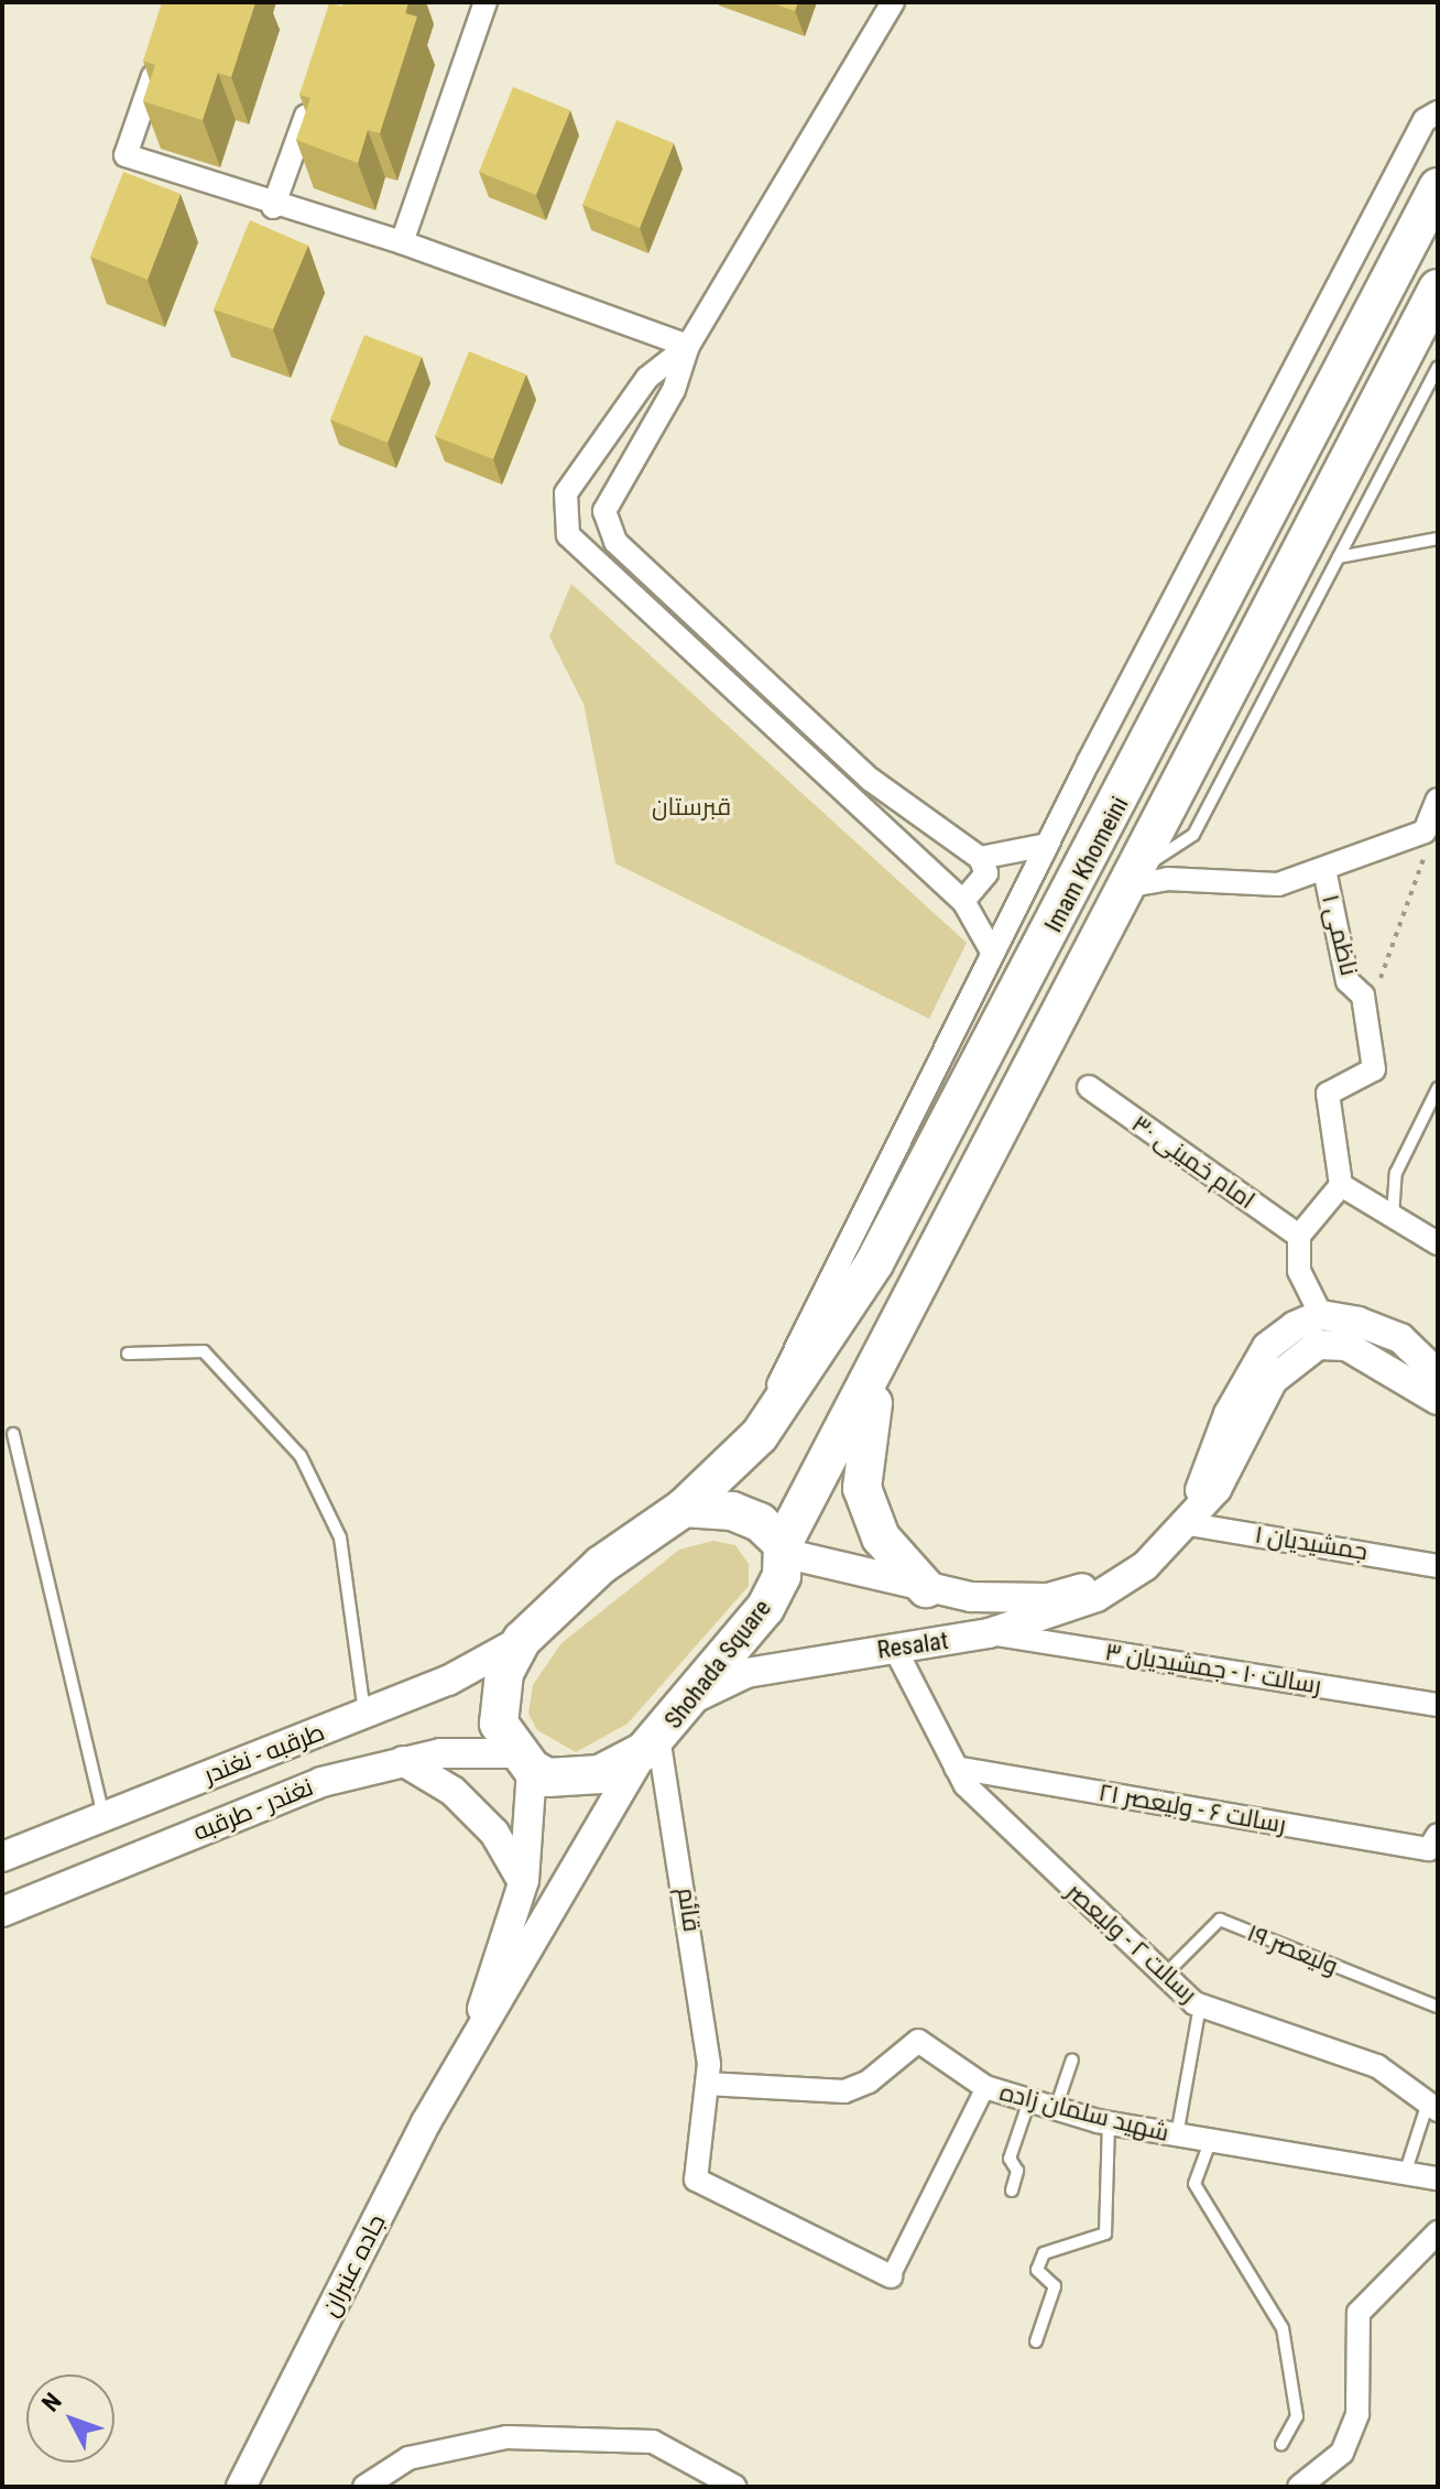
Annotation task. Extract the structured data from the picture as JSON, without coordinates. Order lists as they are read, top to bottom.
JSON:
{
  "streets": {
    "highway": ["Imam Khomeini", "Shohada Square"],
    "street": [
      "ناظمی ۱",
      "امام خمینی ۳۰",
      "جمشیدیان ۱",
      "Resalat",
      "رسالت ۱۰ - جمشیدیان ۳",
      "طرقبه - نغندر",
      "رسالت ۶ - ولیعصر ۲۱",
      "نغندر - طرقبه",
      "قائم",
      "رسالت ۲ - ولیعصر",
      "شهید سلمان زاده",
      "جاده عنبران"
    ],
    "lane": ["ولیعصر ۱۹"]
  },
  "crossings": [
    ["Imam Khomeini", "Resalat"],
    ["Imam Khomeini", "Shohada Square"],
    ["جمشیدیان ۱", "Resalat"],
    ["Resalat", "Shohada Square"],
    ["Resalat", "رسالت ۱۰ - جمشیدیان ۳"],
    ["Resalat", "رسالت ۲ - ولیعصر"],
    ["Shohada Square", "نغندر - طرقبه"],
    ["Shohada Square", "قائم"],
    ["Shohada Square", "جاده عنبران"],
    ["رسالت ۶ - ولیعصر ۲۱", "رسالت ۲ - ولیعصر"],
    ["نغندر - طرقبه", "جاده عنبران"],
    ["قائم", "شهید سلمان زاده"],
    ["قائم", "جاده عنبران"],
    ["رسالت ۲ - ولیعصر", "ولیعصر ۱۹"]
  ],
  "parks": ["قبرستان"],
  "north": "top left"
}
